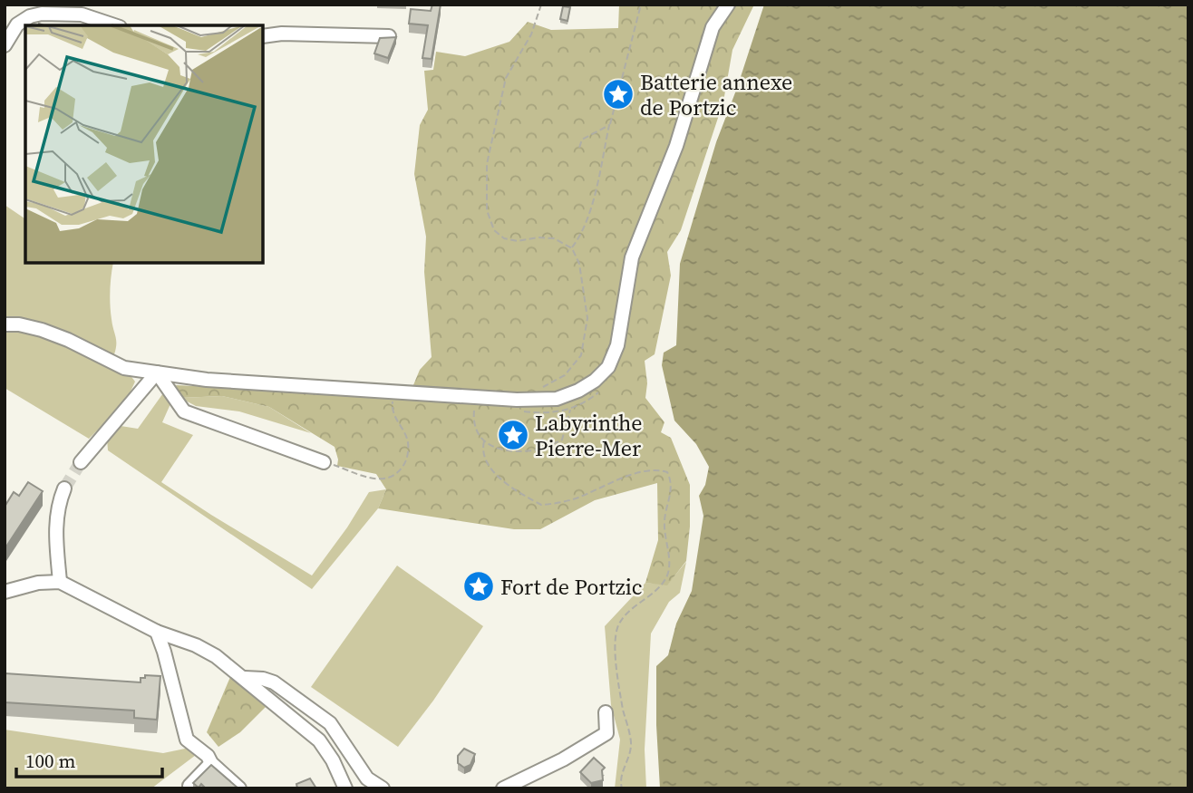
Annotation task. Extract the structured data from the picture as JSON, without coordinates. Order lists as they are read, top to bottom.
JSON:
{
  "places": {
    "place": ["Batterie annexe de Portzic", "Labyrinthe Pierre-Mer", "Fort de Portzic"]
  },
  "scale_bar": "100 m"
}
